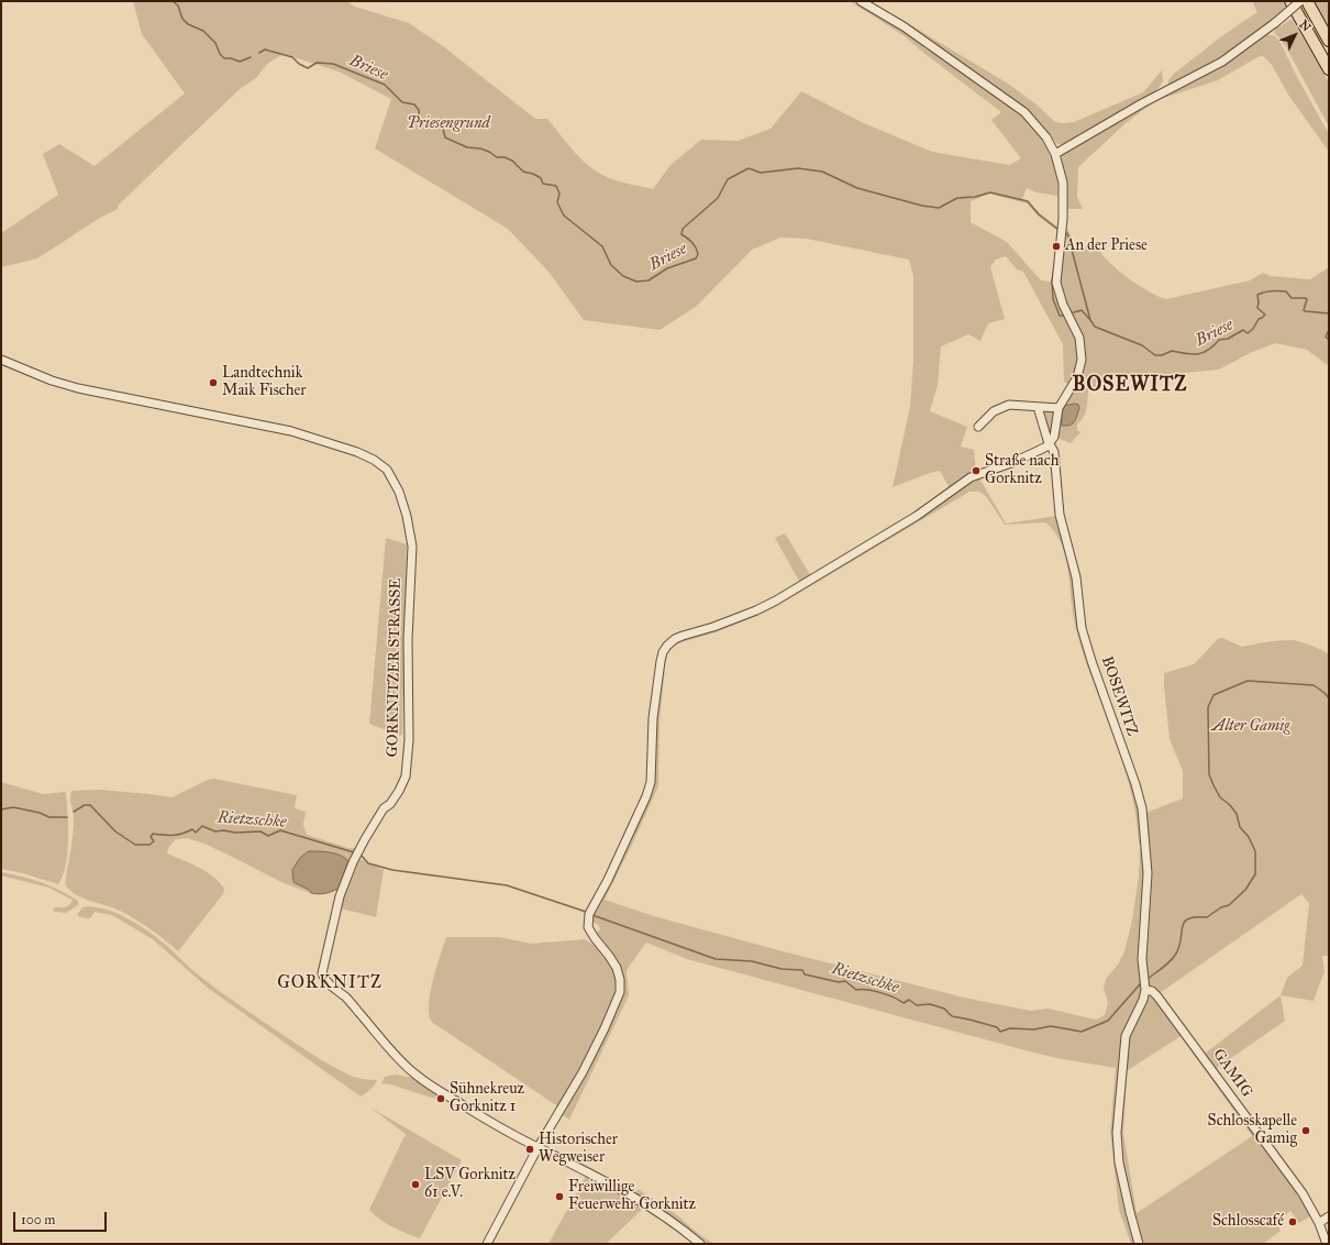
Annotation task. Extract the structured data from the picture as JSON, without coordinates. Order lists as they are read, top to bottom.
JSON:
{
  "streets": {
    "street": ["GORKNITZER STRASSE", "BOSEWITZ", "GAMIG"]
  },
  "crossings": [
    ["BOSEWITZ", "GAMIG"]
  ],
  "districts": ["BOSEWITZ", "GORKNITZ"],
  "water": ["Briese", "Rietzschke"],
  "parks": ["Priesengrund", "Alter Gamig"],
  "places": [
    "An der Priese",
    "Landtechnik Maik Fischer",
    "Straße nach Gorknitz",
    "Sühnekreuz Gorknitz 1",
    "Schlosskapelle Gamig",
    "Historischer Wegweiser",
    "LSV Gorknitz 61 e.V.",
    "Freiwillige Feuerwehr Gorknitz",
    "Schlosscafé"
  ],
  "scale_bar": "100 m",
  "north": "top right"
}
